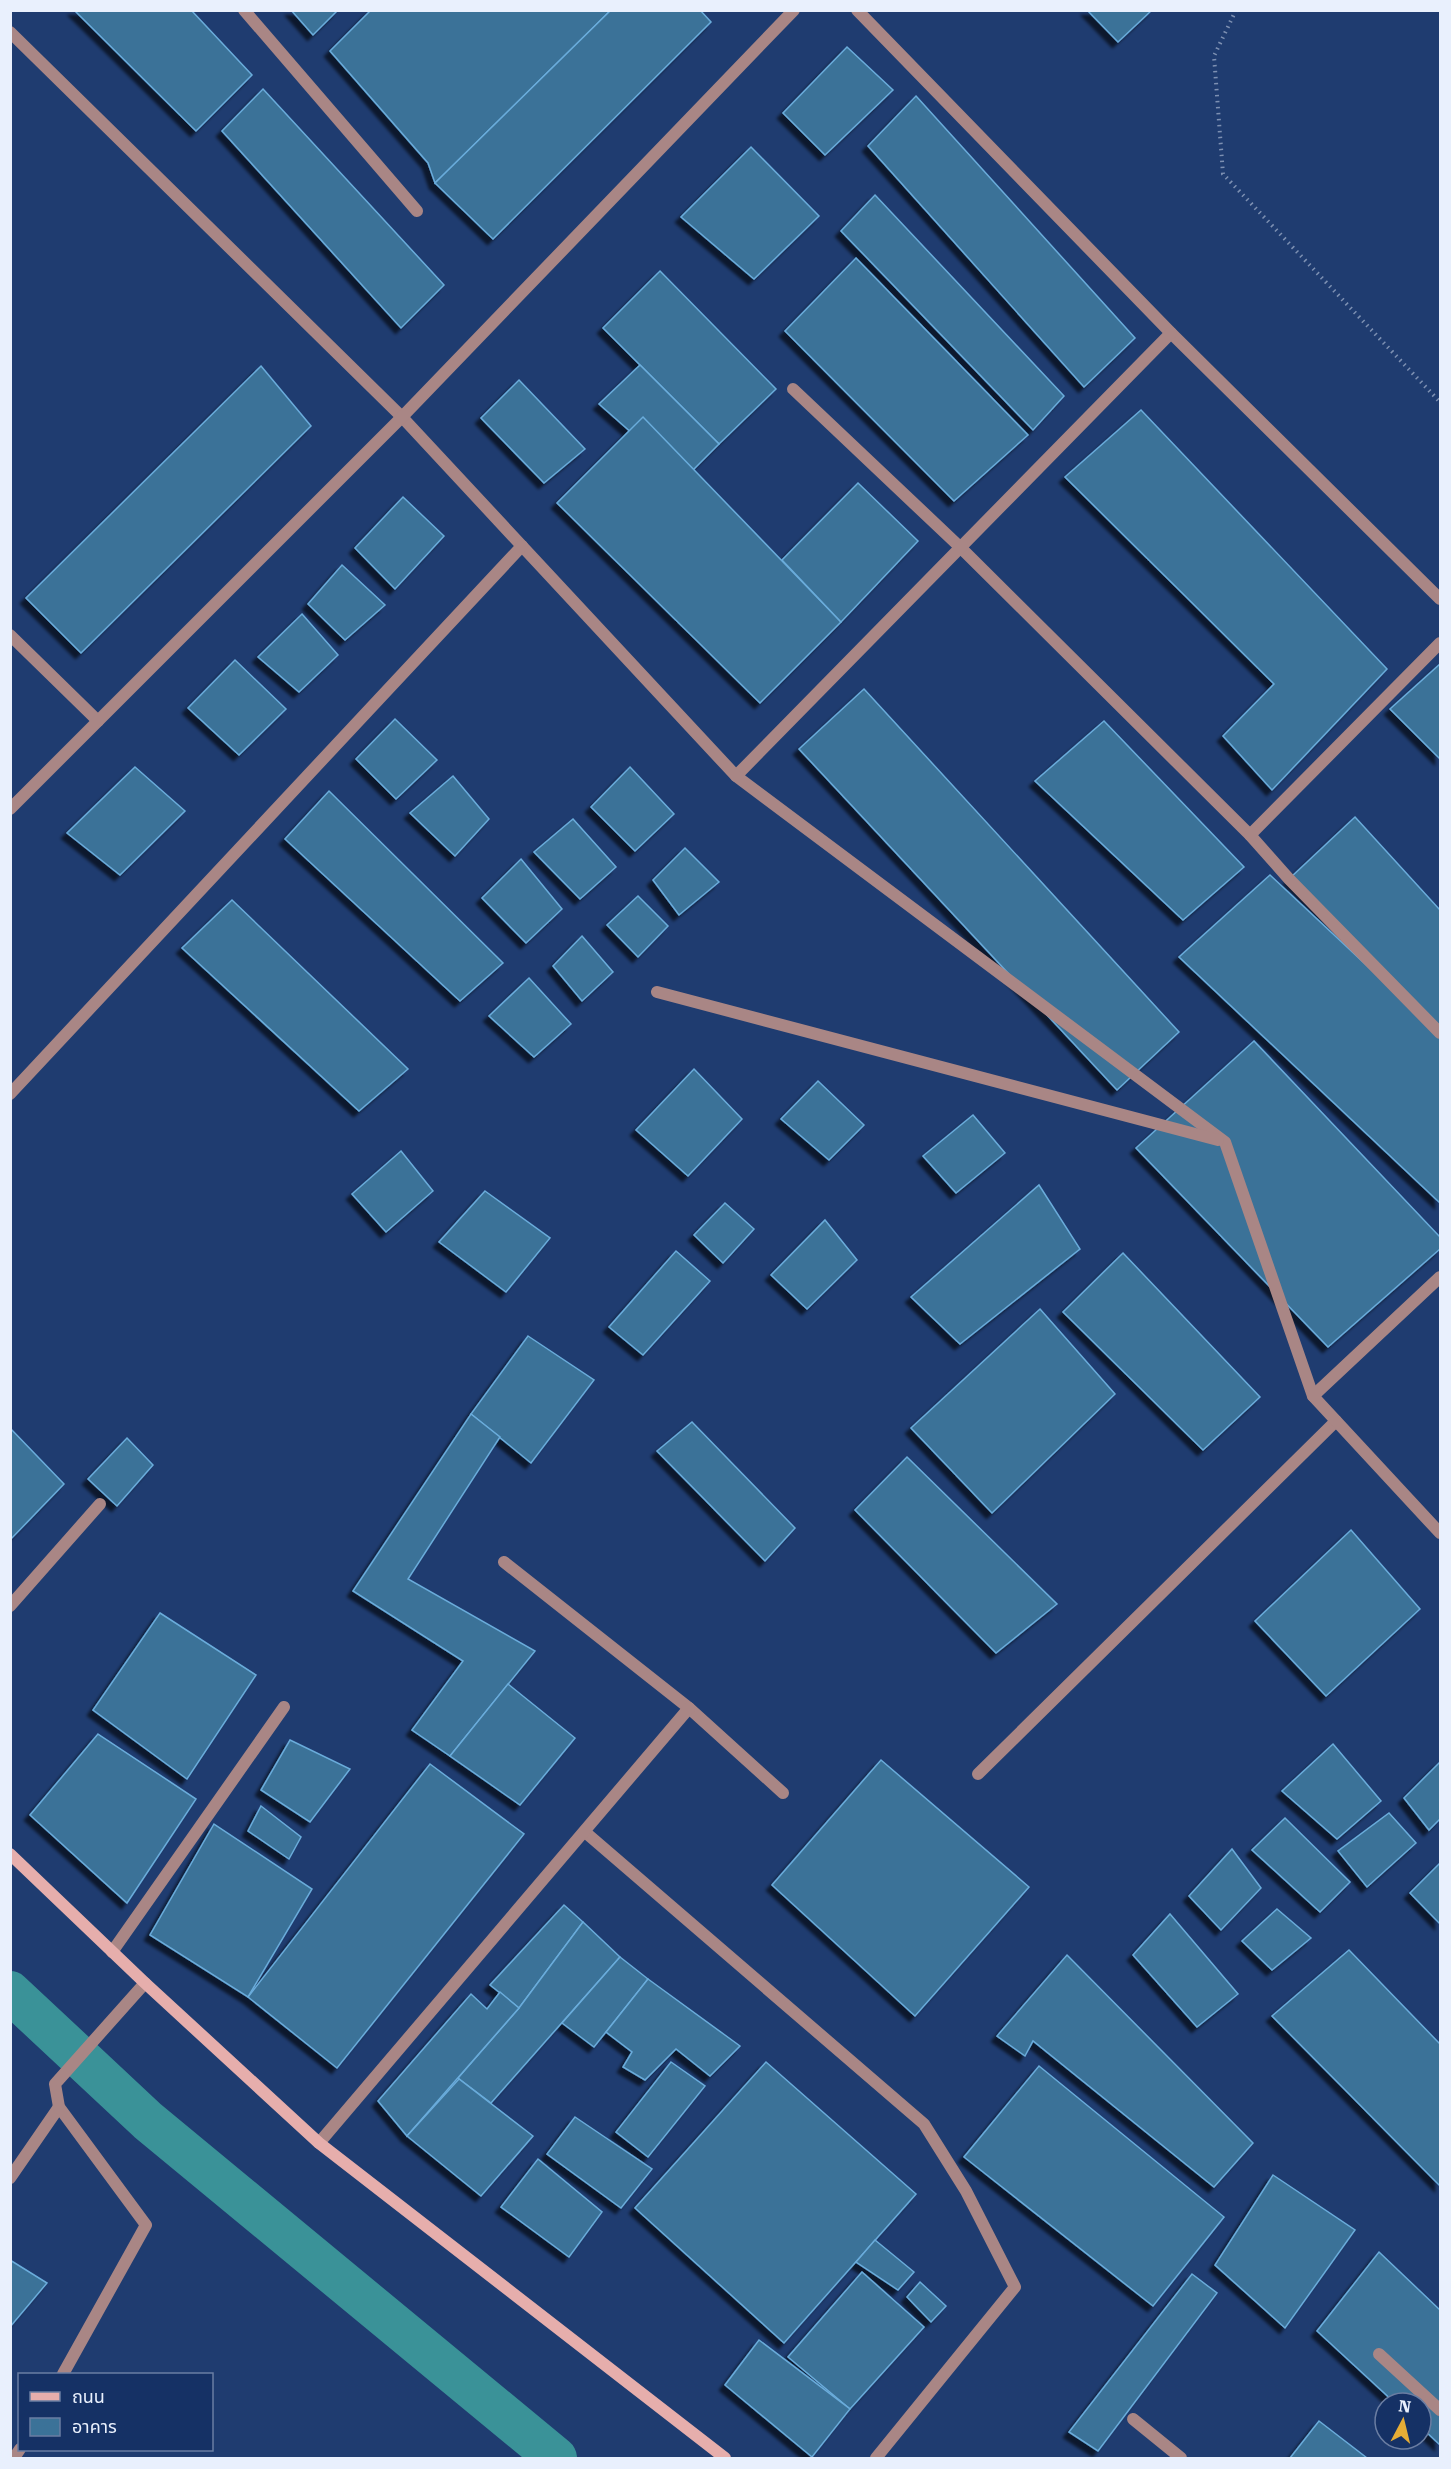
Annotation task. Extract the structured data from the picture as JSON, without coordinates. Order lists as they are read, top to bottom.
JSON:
{
  "legend": ["ถนน", "อาคาร"],
  "north": "top"
}
